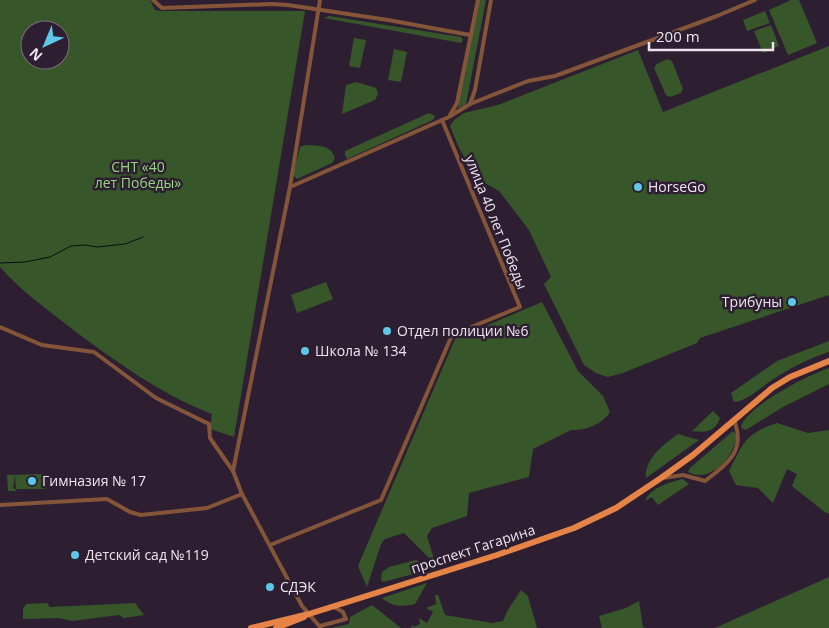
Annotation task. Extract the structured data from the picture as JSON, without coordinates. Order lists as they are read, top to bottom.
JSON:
{
  "streets": {
    "main road": ["проспект Гагарина"],
    "street": ["улица 40 лет Победы"]
  },
  "parks": ["СНТ «40 лет Победы»"],
  "places": [
    "HorseGo",
    "Трибуны",
    "Отдел полиции №6",
    "Школа № 134",
    "Гимназия № 17",
    "Детский сад №119",
    "СДЭК"
  ],
  "scale_bar": "200 m",
  "north": "bottom left"
}
